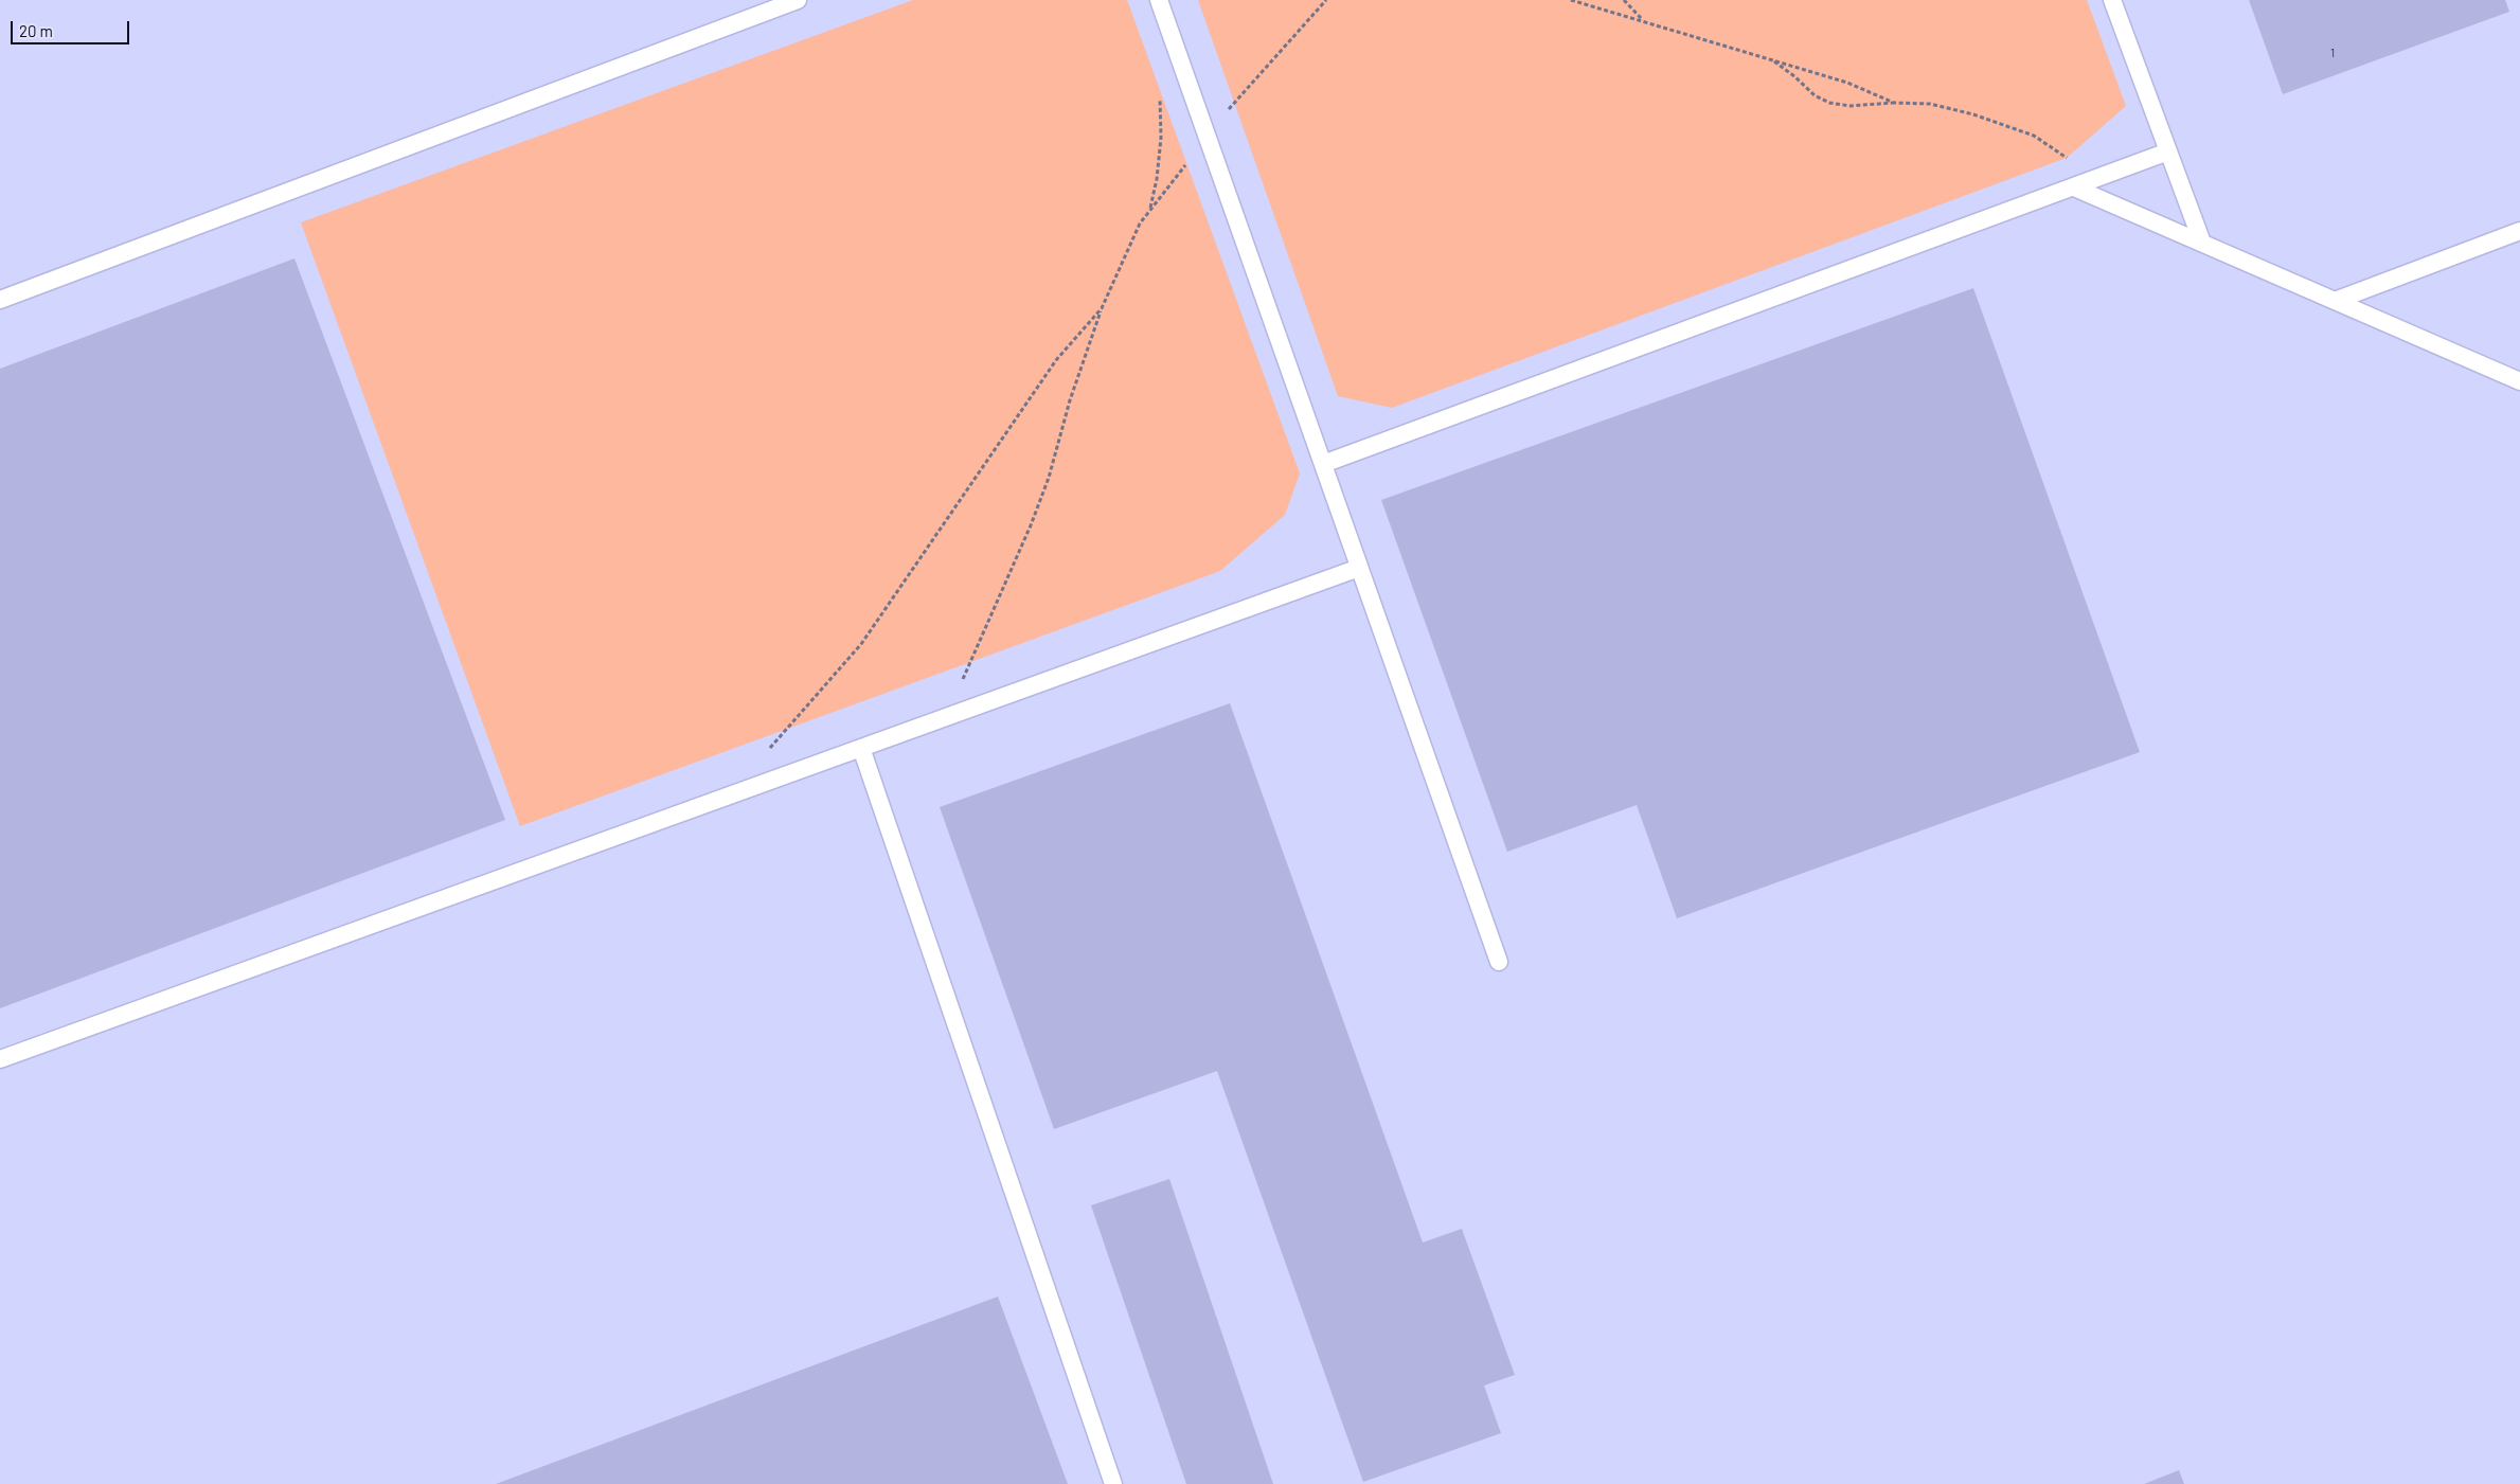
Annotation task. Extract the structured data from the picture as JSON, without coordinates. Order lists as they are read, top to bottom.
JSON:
{
  "house_numbers": ["1"],
  "scale_bar": "20 m"
}
